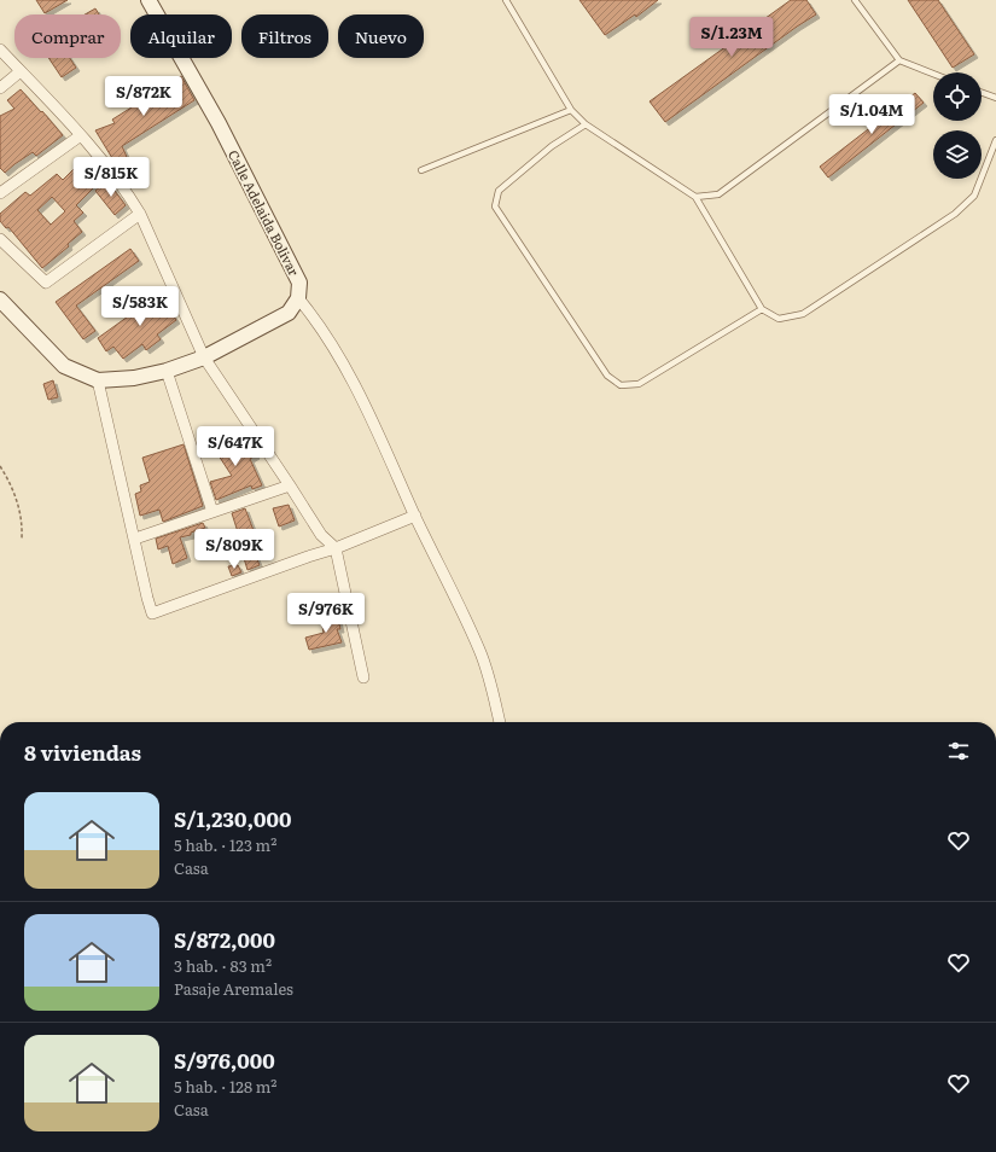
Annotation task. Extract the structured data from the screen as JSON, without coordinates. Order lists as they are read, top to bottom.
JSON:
{
  "streets": {
    "main road": ["Calle Adelaida Bolivar"]
  },
  "page": {
    "chip": [
      "Comprar",
      "Alquilar",
      "Filtros",
      "Nuevo"
    ],
    "price": [
      "S/1.23M",
      "S/872K",
      "S/1.04M",
      "S/815K",
      "S/583K",
      "S/647K",
      "S/809K",
      "S/976K"
    ],
    "heading": "8 viviendas",
    "list": [
      {
        "name": "S/1,230,000",
        "note": "5 hab. · 123 m² · Casa"
      },
      {
        "name": "S/872,000",
        "note": "3 hab. · 83 m² · Pasaje Aremales"
      },
      {
        "name": "S/976,000",
        "note": "5 hab. · 128 m² · Casa"
      }
    ]
  }
}
